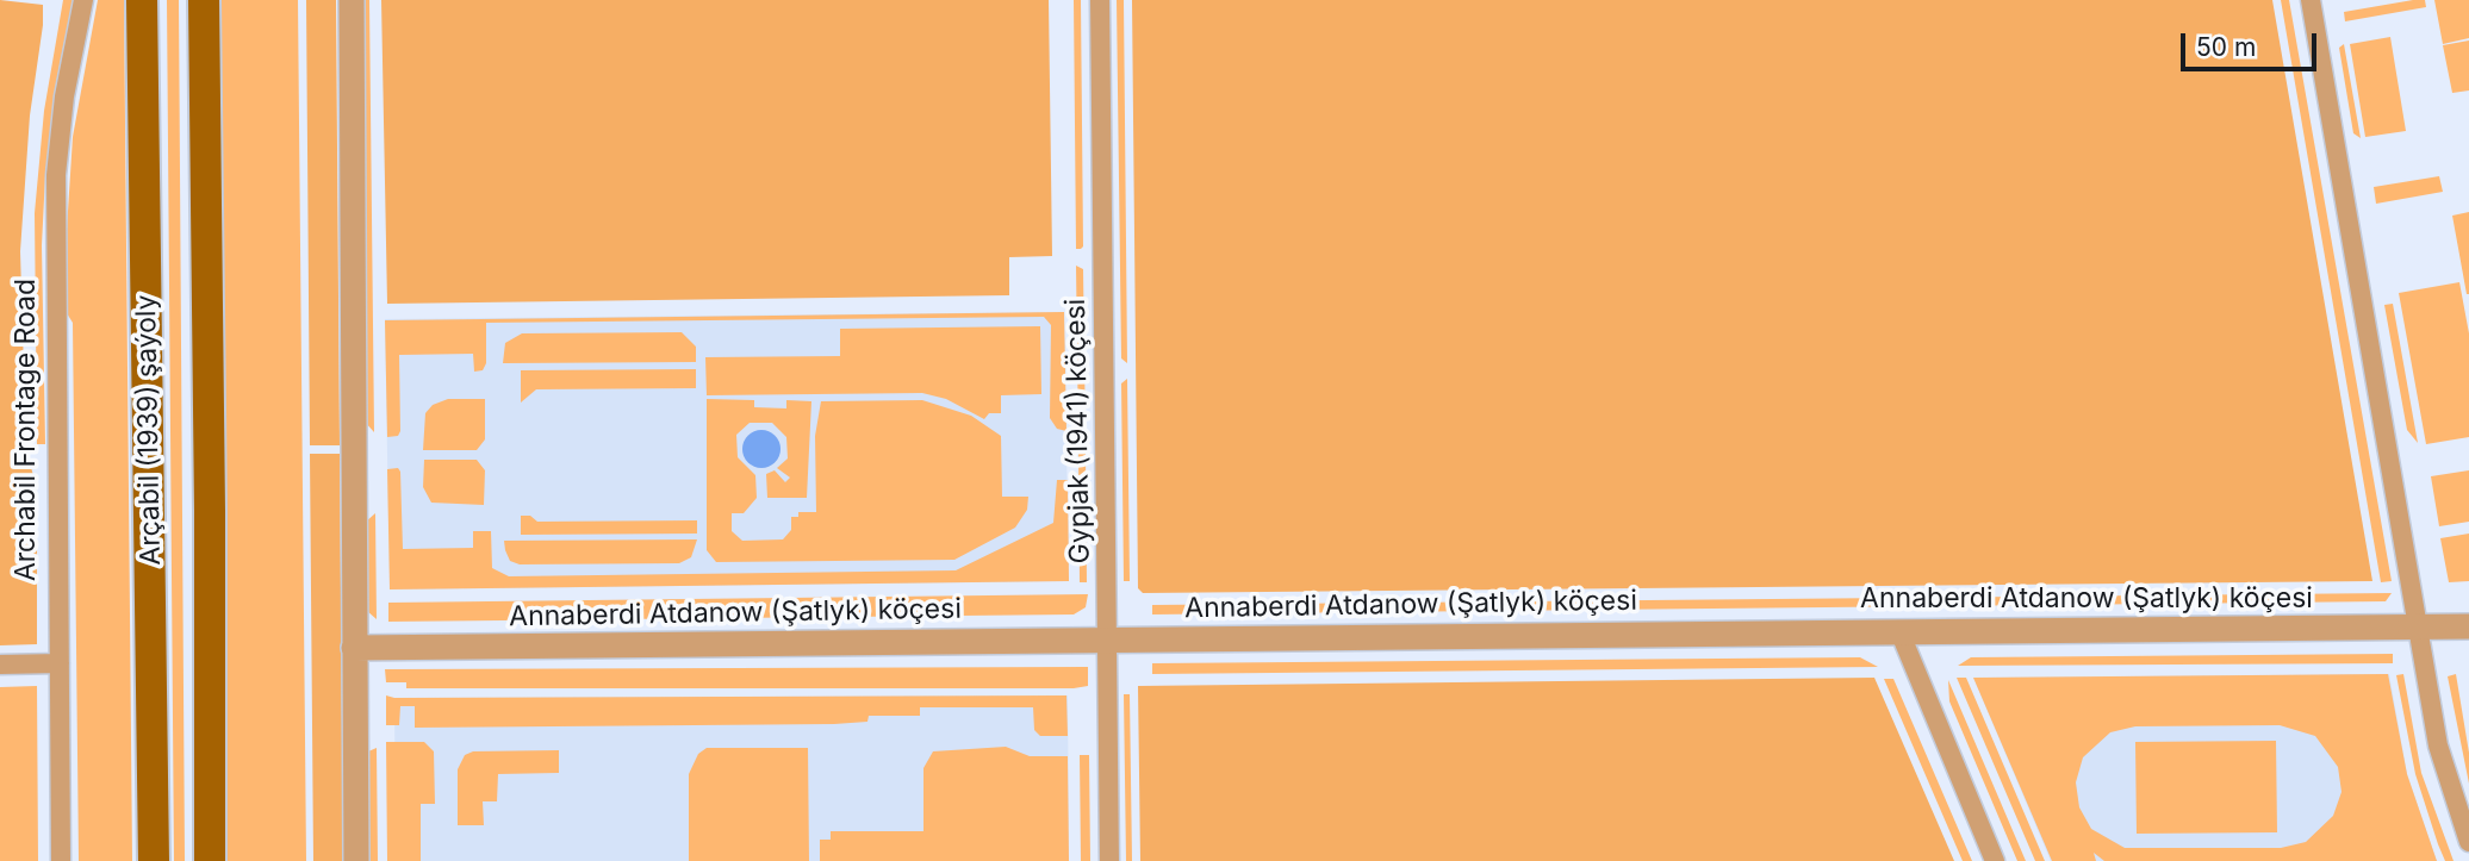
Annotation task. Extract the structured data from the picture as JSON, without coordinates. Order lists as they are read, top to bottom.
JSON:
{
  "streets": {
    "main road": ["Arçabil (1939) şaýoly"],
    "street": ["Archabil Frontage Road", "Gypjak (1941) köçesi", "Annaberdi Atdanow (Şatlyk) köçesi"]
  },
  "crossings": [
    ["Gypjak (1941) köçesi", "Annaberdi Atdanow (Şatlyk) köçesi"]
  ],
  "scale_bar": "50 m"
}
